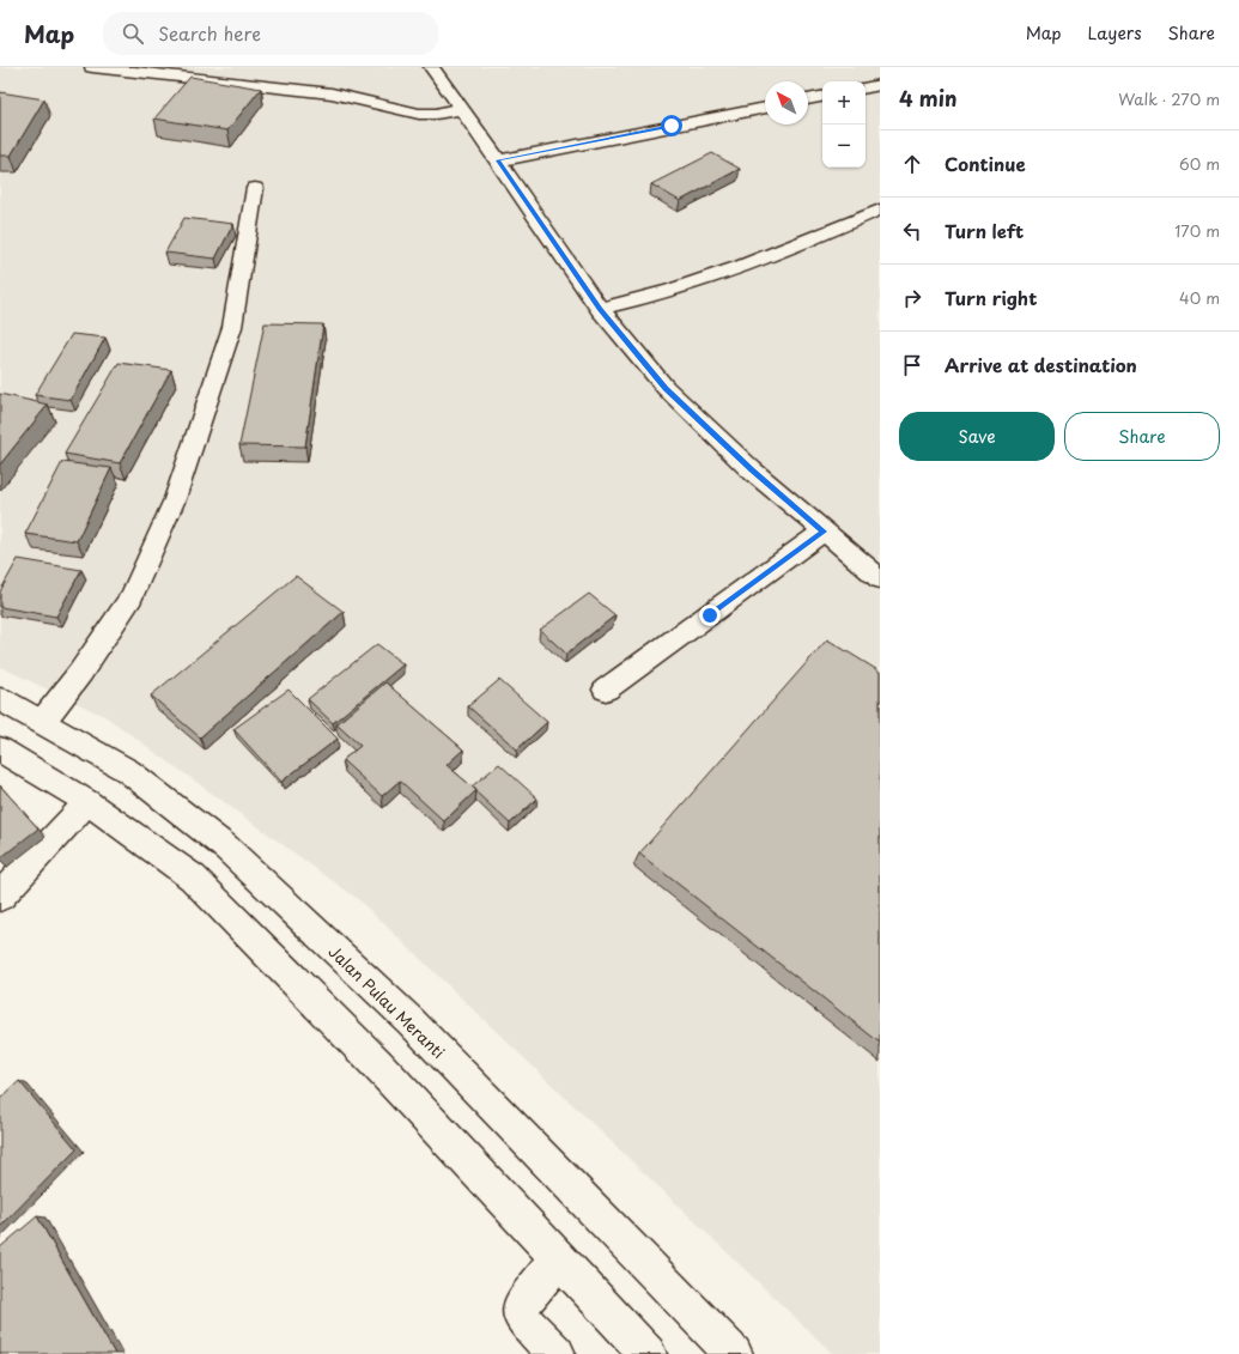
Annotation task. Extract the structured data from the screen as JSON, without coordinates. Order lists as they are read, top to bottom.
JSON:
{
  "streets": {
    "main road": ["Jalan Pulau Meranti"]
  },
  "north": "top left",
  "page": {
    "header": "Map",
    "search": "Search here",
    "nav": ["Map", "Layers", "Share"],
    "heading": ["4 min", "Walk · 270 m"],
    "map_buttons": ["+", "−"],
    "list": [
      ["Continue", "60 m"],
      ["Turn left", "170 m"],
      ["Turn right", "40 m"],
      "Arrive at destination"
    ],
    "buttons": ["Save", "Share"]
  }
}
